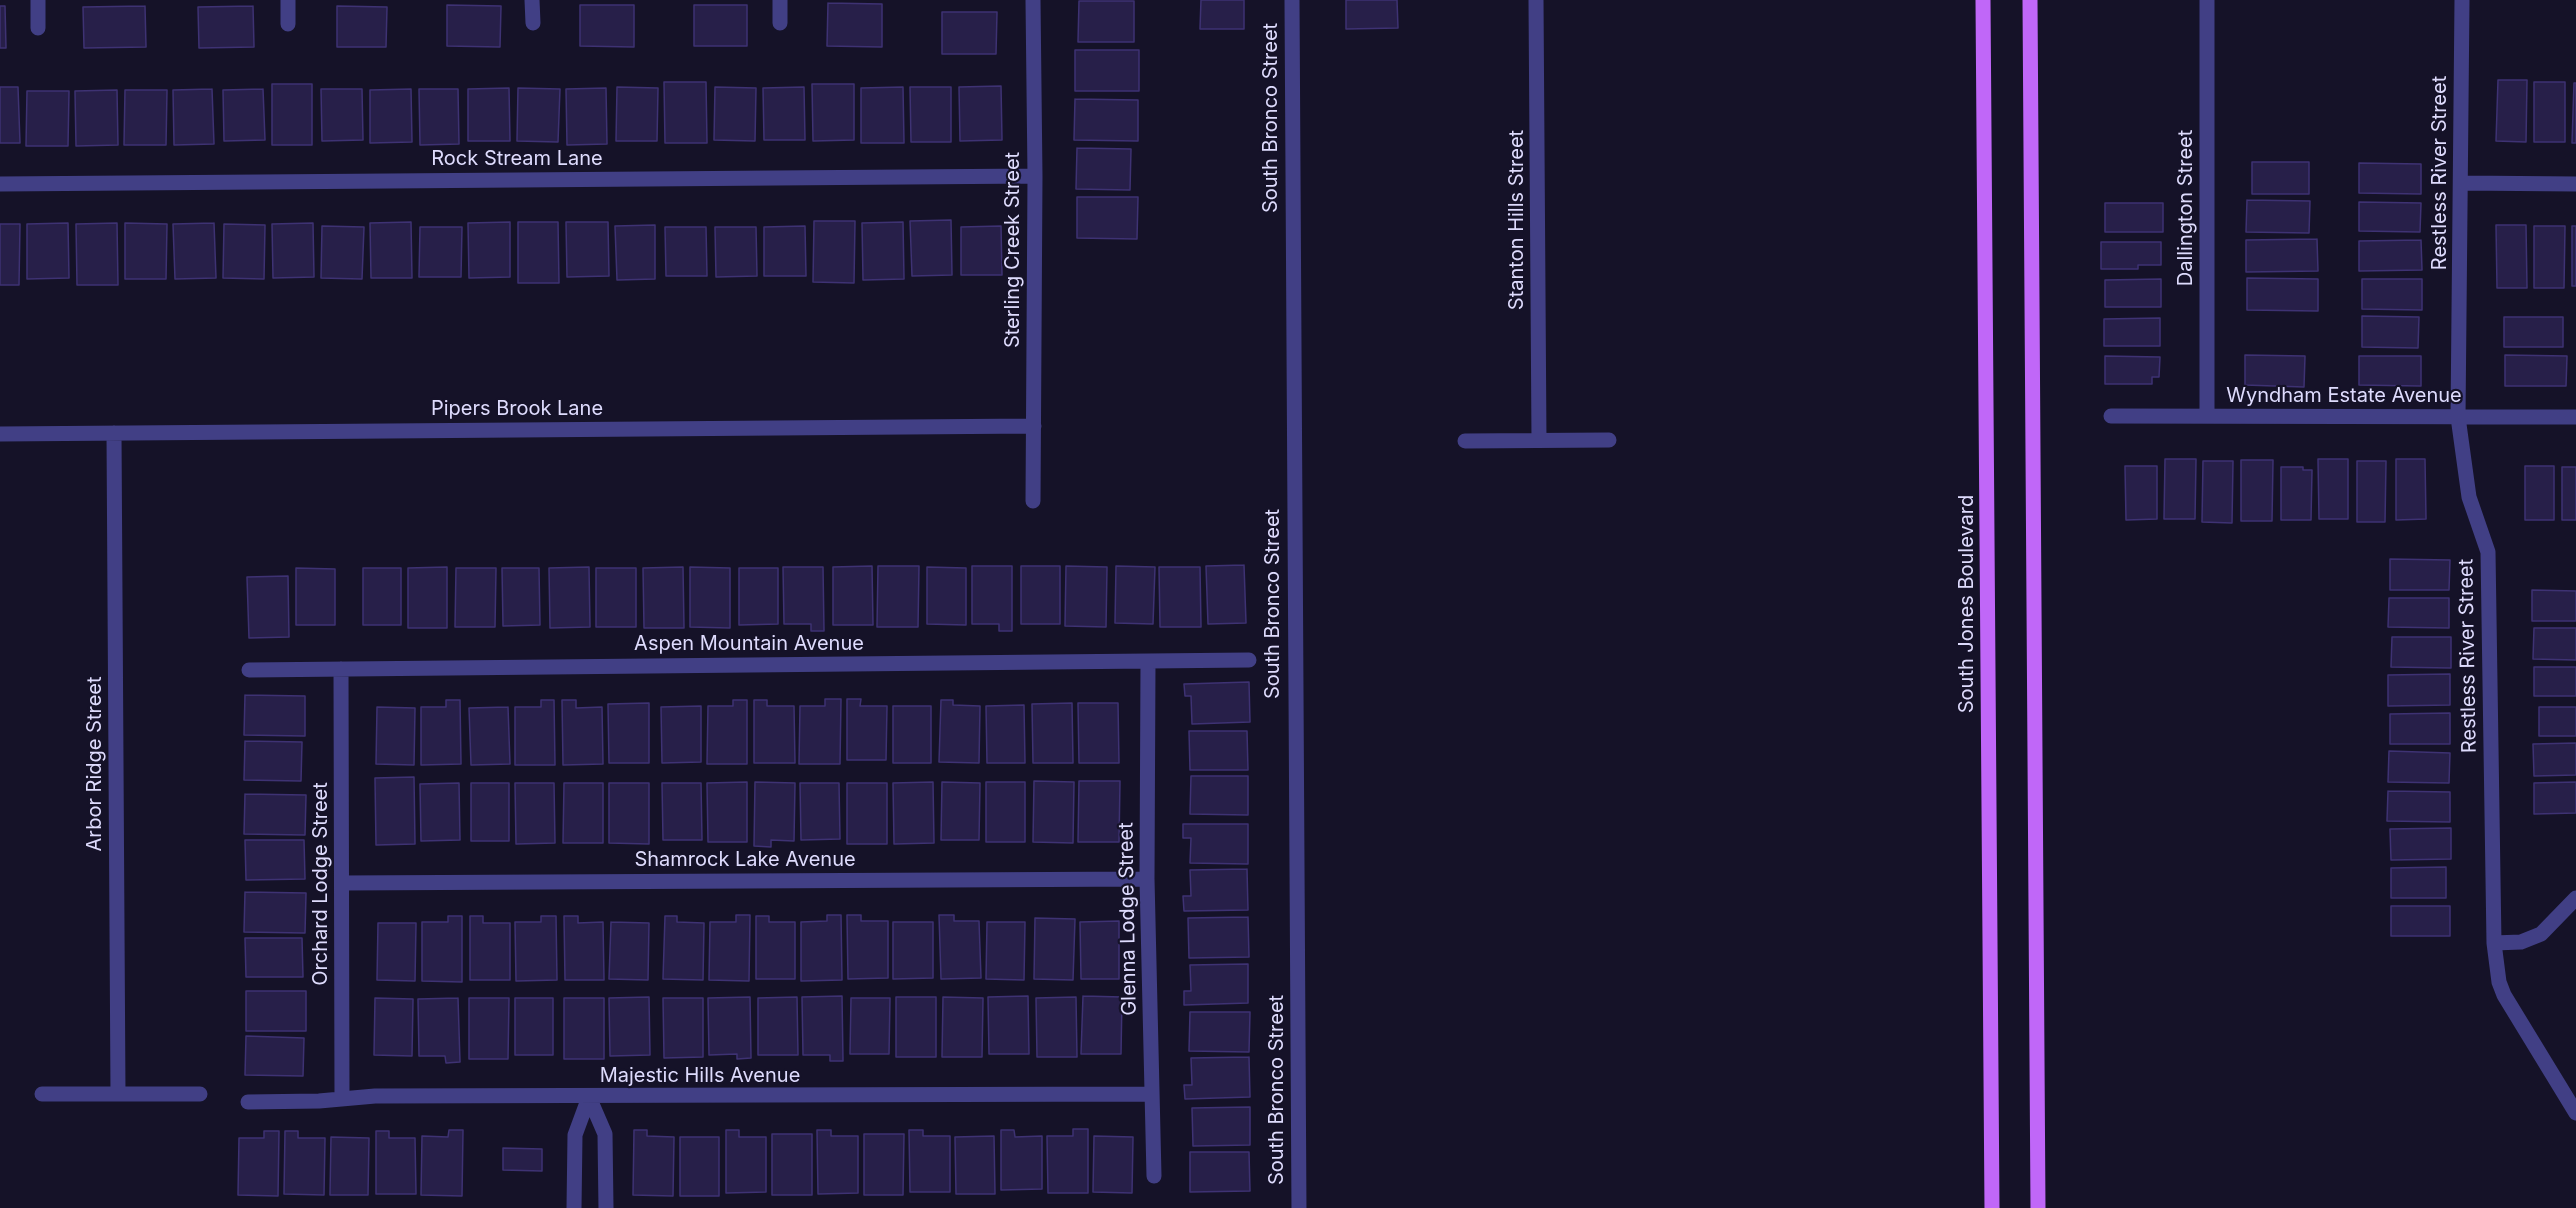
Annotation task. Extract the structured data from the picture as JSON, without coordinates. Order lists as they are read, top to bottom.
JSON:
{
  "streets": {
    "main road": ["South Jones Boulevard"],
    "street": [
      "South Bronco Street",
      "Rock Stream Lane",
      "Restless River Street",
      "Dallington Street",
      "Stanton Hills Street",
      "Sterling Creek Street",
      "Wyndham Estate Avenue",
      "Pipers Brook Lane",
      "Aspen Mountain Avenue",
      "Arbor Ridge Street",
      "Shamrock Lake Avenue",
      "Orchard Lodge Street",
      "Glenna Lodge Street",
      "Majestic Hills Avenue"
    ]
  },
  "crossings": [
    ["Rock Stream Lane", "Sterling Creek Street"],
    ["Restless River Street", "Wyndham Estate Avenue"],
    ["Dallington Street", "Wyndham Estate Avenue"],
    ["Sterling Creek Street", "Pipers Brook Lane"],
    ["Pipers Brook Lane", "Arbor Ridge Street"],
    ["Aspen Mountain Avenue", "Orchard Lodge Street"],
    ["Aspen Mountain Avenue", "Glenna Lodge Street"],
    ["Shamrock Lake Avenue", "Orchard Lodge Street"],
    ["Shamrock Lake Avenue", "Glenna Lodge Street"],
    ["Orchard Lodge Street", "Majestic Hills Avenue"],
    ["Glenna Lodge Street", "Majestic Hills Avenue"]
  ]
}
